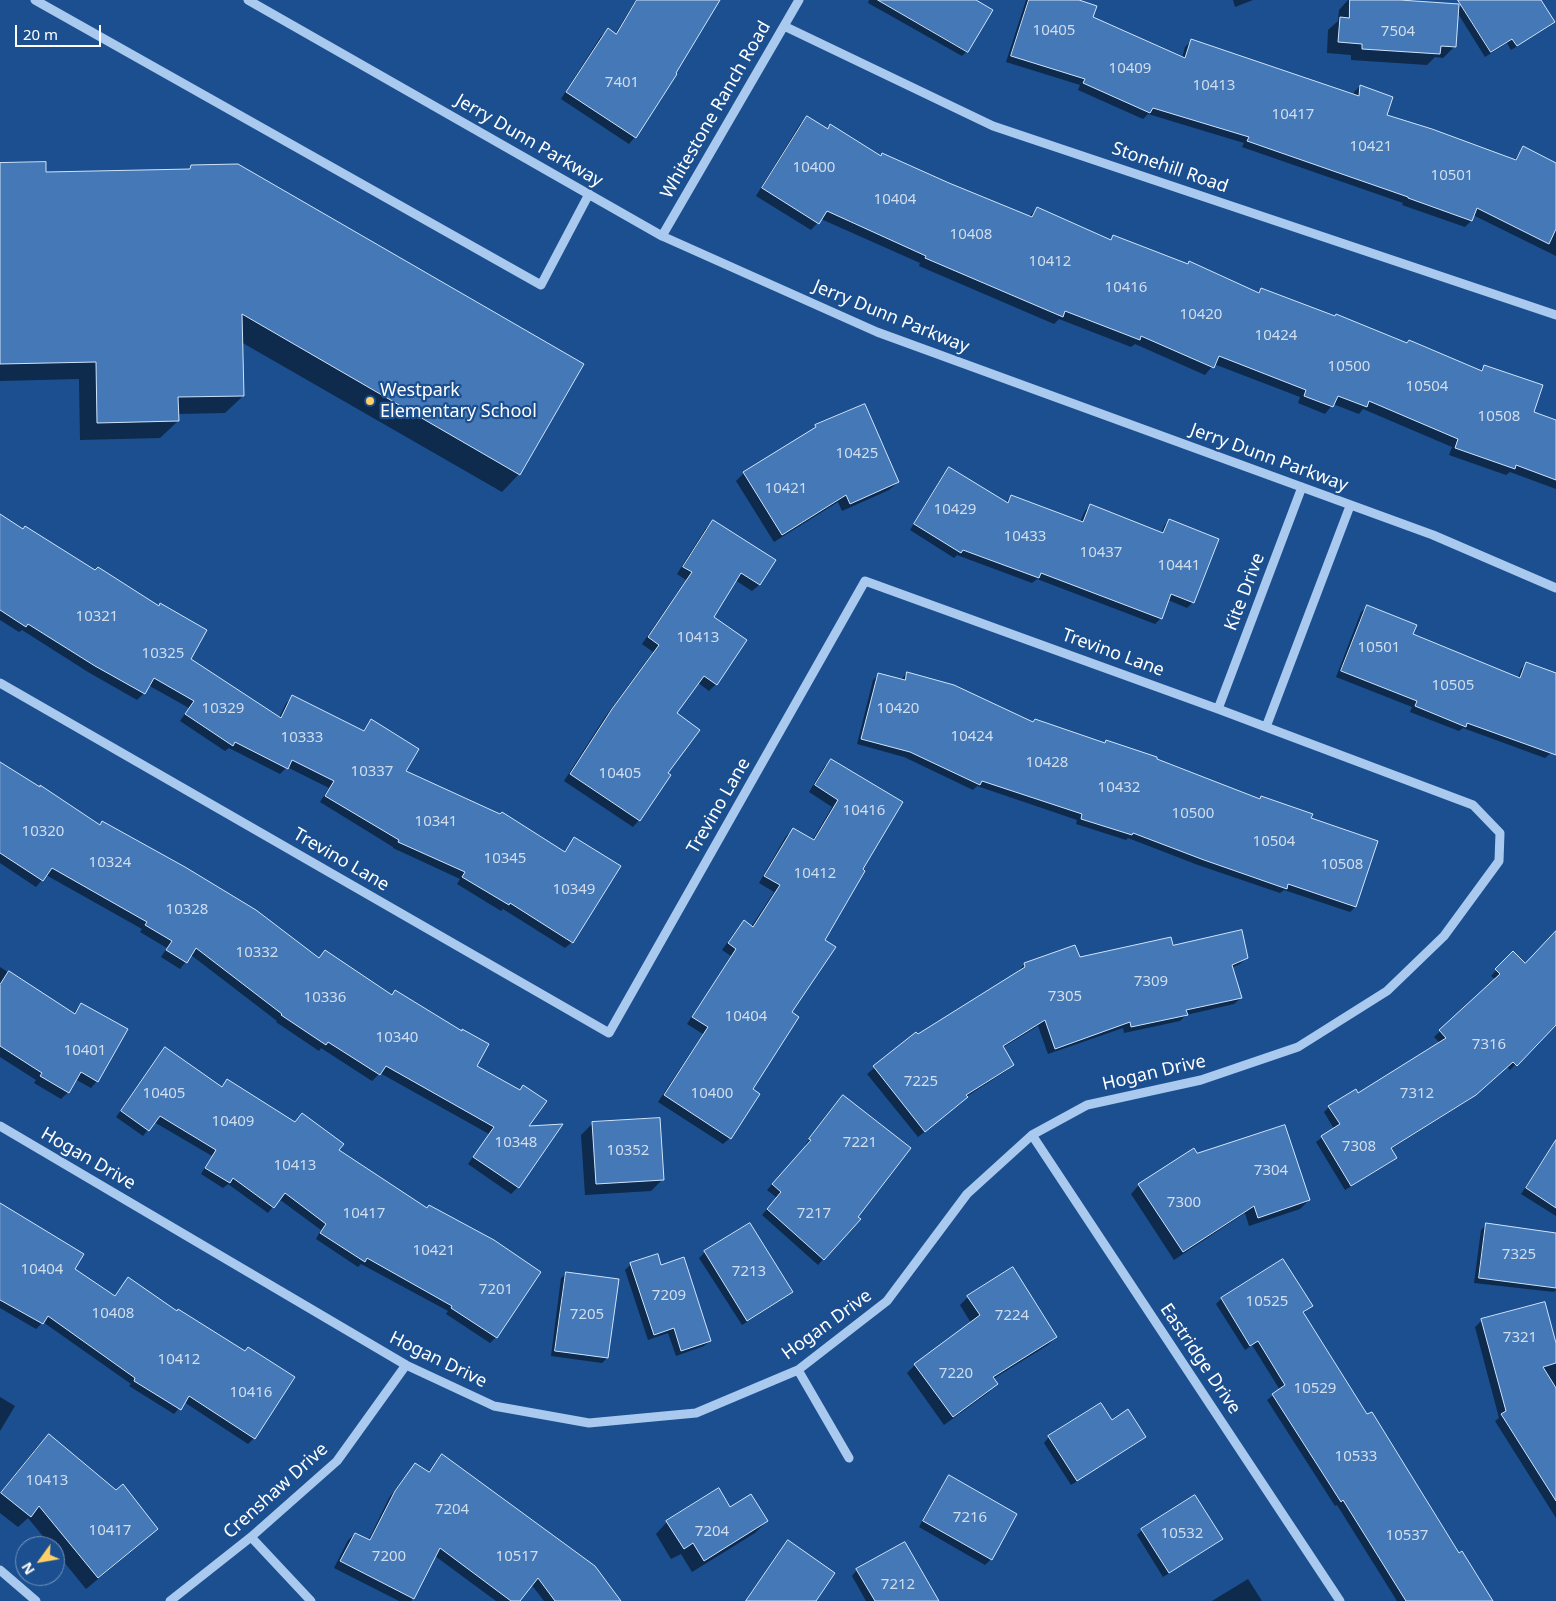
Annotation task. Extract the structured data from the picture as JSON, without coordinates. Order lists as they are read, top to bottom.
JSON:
{
  "streets": {
    "street": [
      "Whitestone Ranch Road",
      "Jerry Dunn Parkway",
      "Stonehill Road",
      "Kite Drive",
      "Trevino Lane",
      "Hogan Drive",
      "Eastridge Drive",
      "Crenshaw Drive"
    ]
  },
  "crossings": [
    ["Whitestone Ranch Road", "Jerry Dunn Parkway"],
    ["Whitestone Ranch Road", "Stonehill Road"],
    ["Jerry Dunn Parkway", "Kite Drive"],
    ["Kite Drive", "Trevino Lane"],
    ["Trevino Lane", "Hogan Drive"],
    ["Hogan Drive", "Eastridge Drive"],
    ["Hogan Drive", "Crenshaw Drive"]
  ],
  "places": ["Westpark Elementary School"],
  "house_numbers": [
    "10405",
    "7504",
    "10409",
    "7401",
    "10413",
    "10417",
    "10421",
    "10400",
    "10501",
    "10404",
    "10408",
    "10412",
    "10416",
    "10420",
    "10424",
    "10500",
    "10504",
    "10508",
    "10425",
    "10421",
    "10429",
    "10433",
    "10437",
    "10441",
    "10321",
    "10413",
    "10501",
    "10325",
    "10505",
    "10329",
    "10420",
    "10424",
    "10333",
    "10428",
    "10337",
    "10405",
    "10432",
    "10416",
    "10500",
    "10341",
    "10320",
    "10504",
    "10345",
    "10324",
    "10508",
    "10412",
    "10349",
    "10328",
    "10332",
    "7309",
    "7305",
    "10336",
    "10404",
    "10340",
    "7316",
    "10401",
    "7225",
    "10405",
    "10400",
    "7312",
    "10409",
    "10348",
    "7221",
    "7308",
    "10352",
    "10413",
    "7304",
    "7300",
    "10417",
    "7217",
    "10421",
    "7325",
    "10404",
    "7213",
    "7201",
    "7209",
    "10525",
    "10408",
    "7205",
    "7224",
    "7321",
    "10412",
    "7220",
    "10529",
    "10416",
    "10533",
    "10413",
    "7204",
    "7216",
    "10417",
    "7204",
    "10532",
    "10537",
    "7200",
    "10517",
    "7212"
  ],
  "scale_bar": "20 m",
  "north": "bottom left"
}
